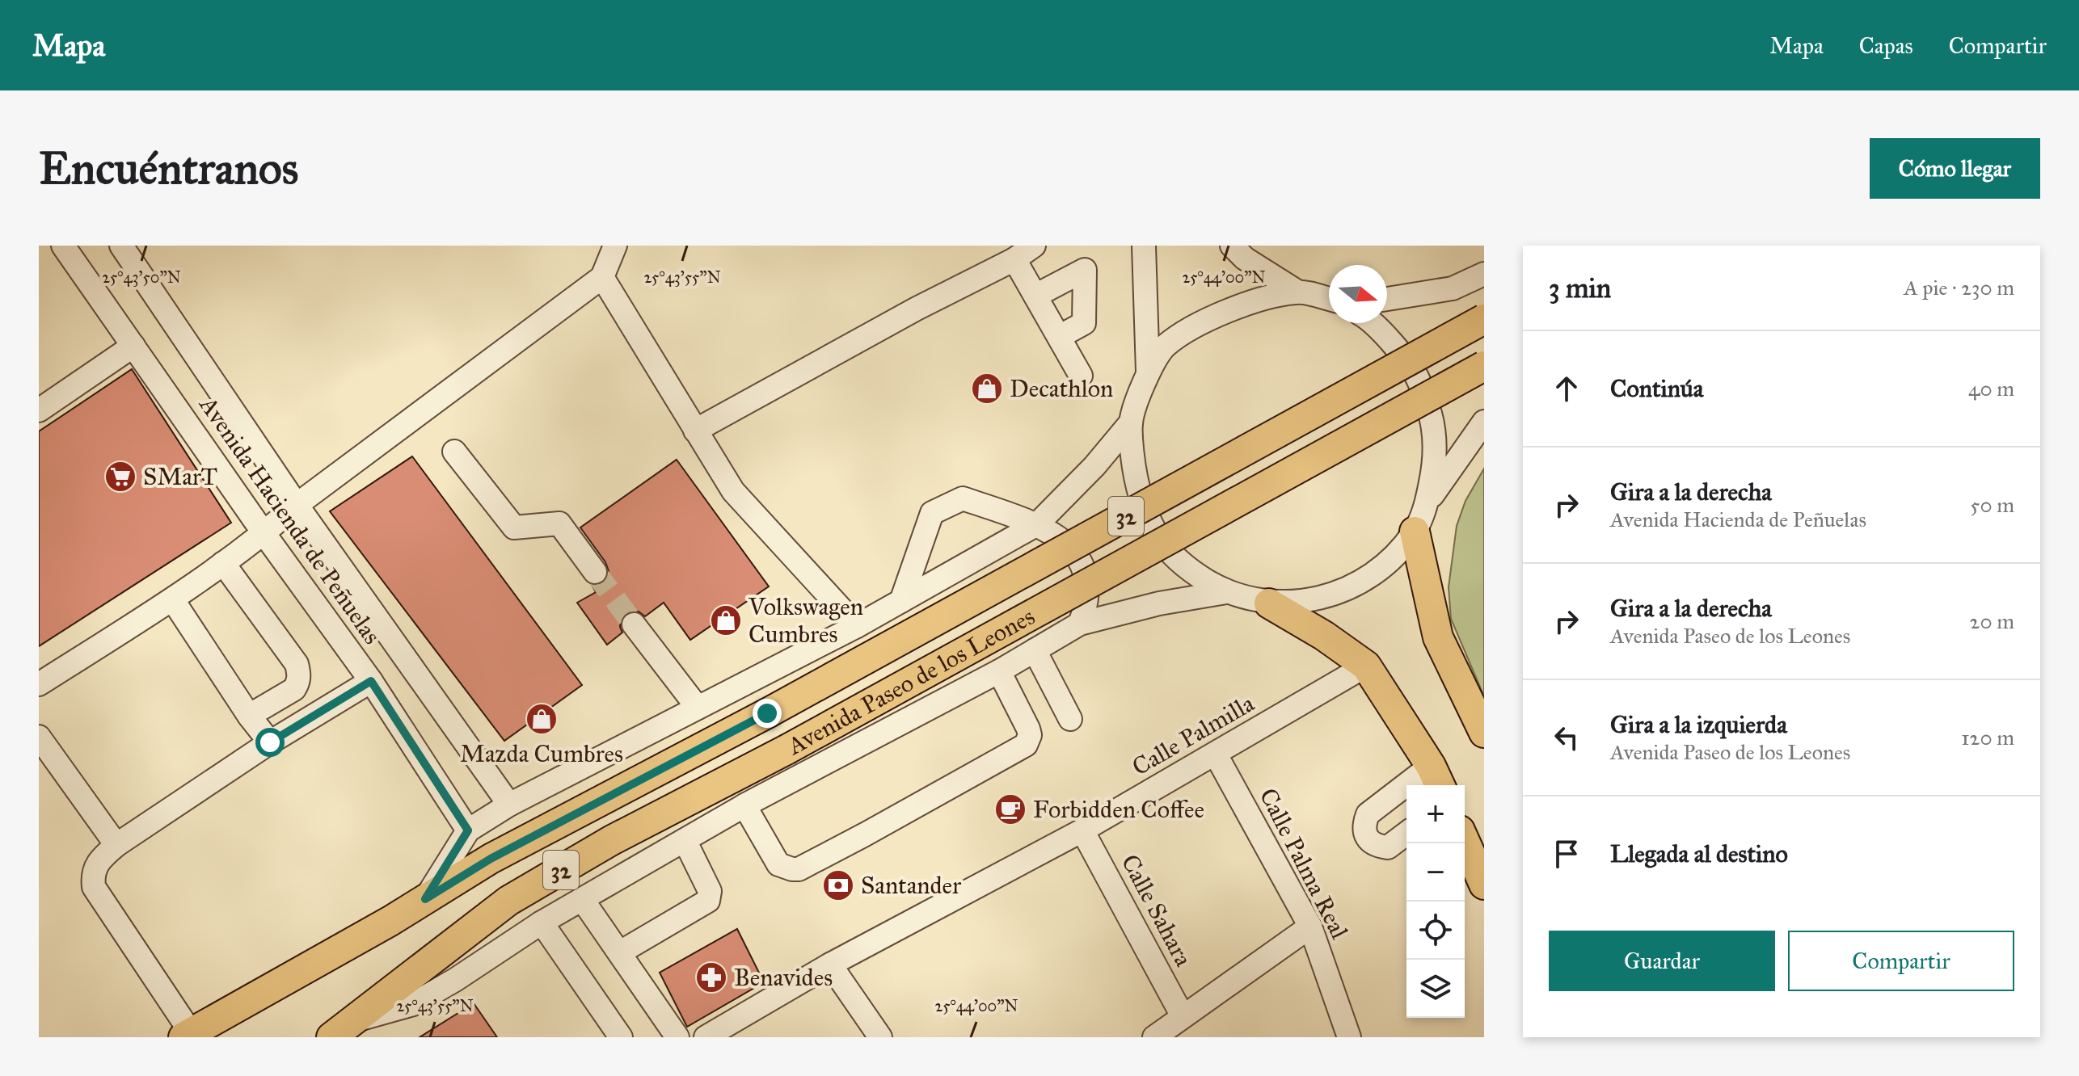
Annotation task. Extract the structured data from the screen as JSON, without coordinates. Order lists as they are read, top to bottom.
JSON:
{
  "streets": {
    "main road": ["32", "Avenida Paseo de los Leones"],
    "street": [
      "Avenida Hacienda de Peñuelas",
      "Calle Palmilla",
      "Calle Palma Real",
      "Calle Sahara"
    ]
  },
  "crossings": [
    ["Avenida Hacienda de Peñuelas", "Avenida Paseo de los Leones"],
    ["Calle Palmilla", "Calle Palma Real"],
    ["Calle Palmilla", "Calle Sahara"]
  ],
  "places": {
    "shop": ["Decathlon", "Volkswagen Cumbres", "Mazda Cumbres"],
    "supermarket": ["SMarT"],
    "cafe": ["Forbidden Coffee"],
    "bank": ["Santander"],
    "pharmacy": ["Benavides"]
  },
  "north": "right",
  "page": {
    "header": "Mapa",
    "nav": ["Mapa", "Capas", "Compartir"],
    "buttons": [
      "Cómo llegar",
      ["Guardar", "Compartir"]
    ],
    "title": "Encuéntranos",
    "heading": ["3 min", "A pie · 230 m"],
    "list": [
      ["Continúa", "40 m"],
      ["Gira a la derecha", "Avenida Hacienda de Peñuelas", "50 m"],
      ["Gira a la derecha", "Avenida Paseo de los Leones", "20 m"],
      ["Gira a la izquierda", "Avenida Paseo de los Leones", "120 m"],
      "Llegada al destino"
    ],
    "map_buttons": ["+", "−"]
  },
  "coordinates": ["25°43'50\"N", "25°43'55\"N", "25°44'00\"N"]
}
